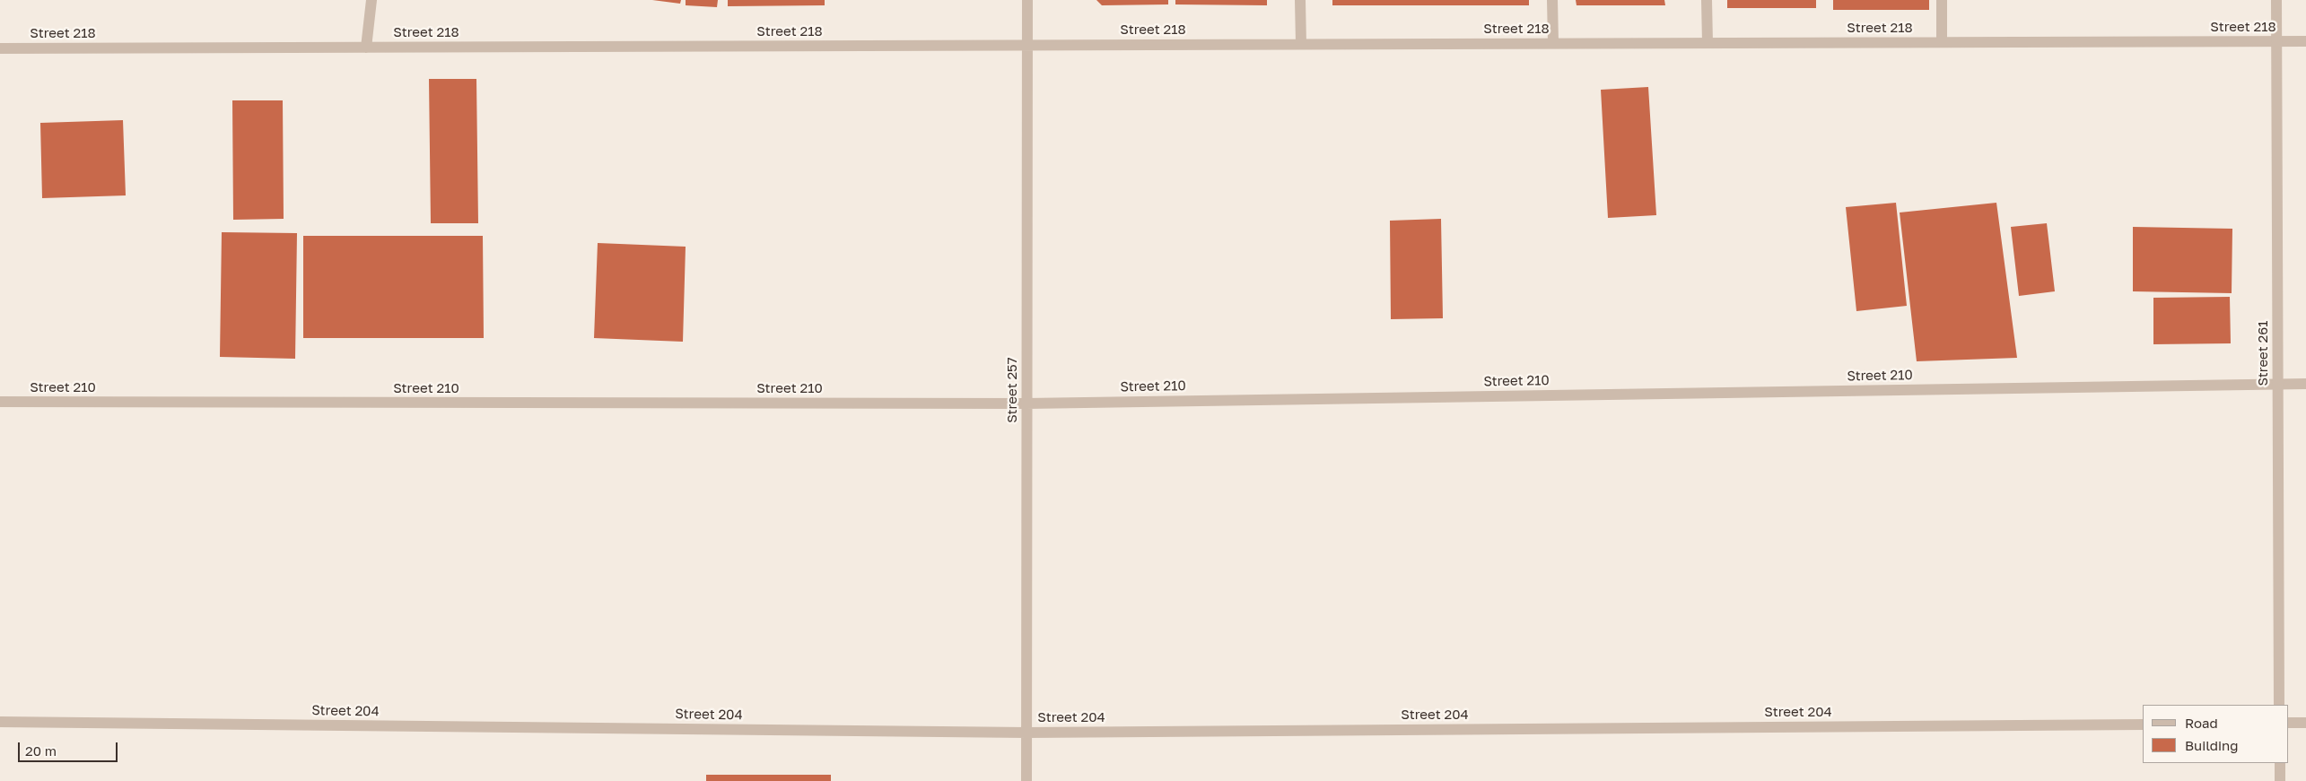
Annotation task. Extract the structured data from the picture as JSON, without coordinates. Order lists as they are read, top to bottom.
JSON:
{
  "streets": {
    "street": [
      "Street 218",
      "Street 261",
      "Street 210",
      "Street 257",
      "Street 204"
    ]
  },
  "crossings": [
    ["Street 218", "Street 261"],
    ["Street 218", "Street 257"],
    ["Street 261", "Street 210"],
    ["Street 210", "Street 257"],
    ["Street 257", "Street 204"]
  ],
  "legend": ["Road", "Building"],
  "scale_bar": "20 m"
}
